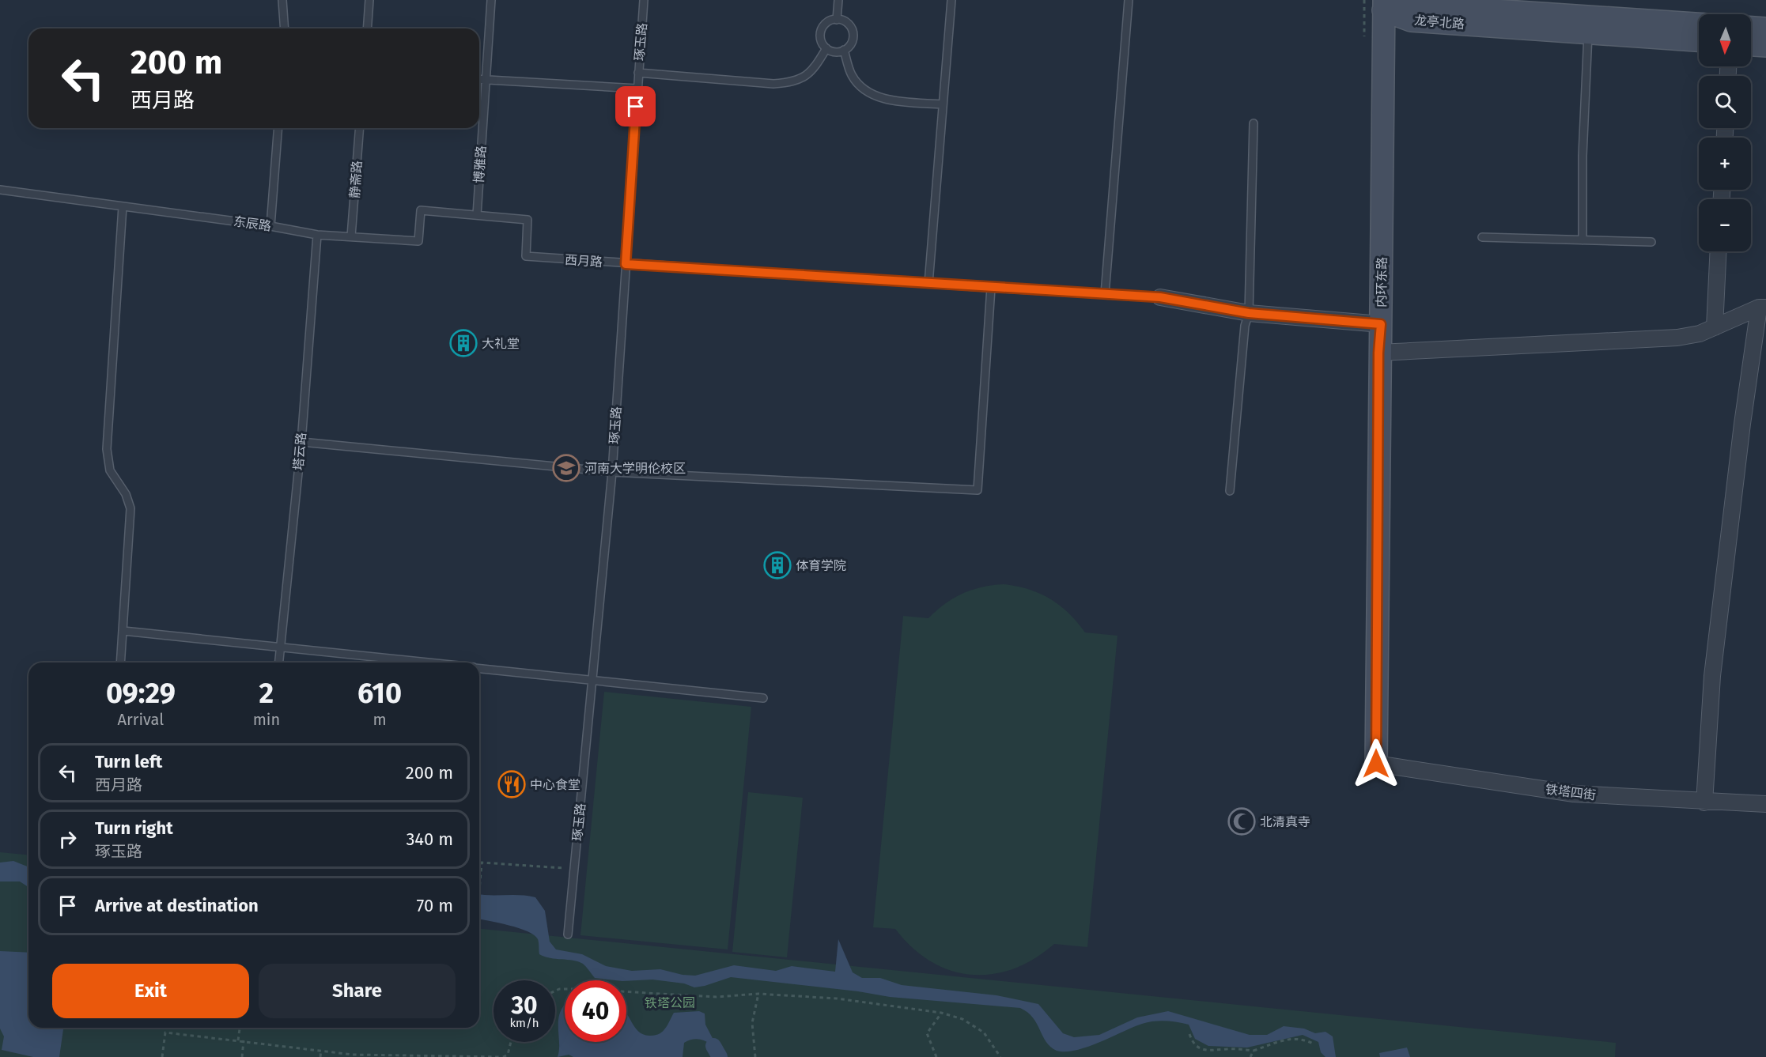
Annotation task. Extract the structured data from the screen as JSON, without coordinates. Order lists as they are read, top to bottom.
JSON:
{
  "streets": {
    "street": [
      "龙亭北路",
      "西月路",
      "内环东路",
      "铁塔四街"
    ],
    "lane": [
      "琢玉路",
      "博雅路",
      "静斋路",
      "东辰路",
      "塔云路"
    ]
  },
  "crossings": [
    ["龙亭北路", "内环东路"],
    ["琢玉路", "西月路"],
    ["博雅路", "东辰路"],
    ["博雅路", "西月路"],
    ["静斋路", "东辰路"],
    ["东辰路", "西月路"],
    ["东辰路", "塔云路"],
    ["西月路", "内环东路"],
    ["内环东路", "铁塔四街"]
  ],
  "parks": ["铁塔公园"],
  "places": {
    "building": ["大礼堂", "体育学院"],
    "school or university": ["河南大学明伦校区"],
    "restaurant": ["中心食堂"],
    "mosque": ["北清真寺"]
  },
  "north": "bottom",
  "page": {
    "map_buttons": ["+", "−"],
    "turn": ["200 m", "西月路"],
    "eta": [
      "09:29",
      "Arrival",
      "2",
      "min",
      "610",
      "m"
    ],
    "list": [
      {
        "name": "Turn left",
        "note": "西月路",
        "value": "200 m"
      },
      {
        "name": "Turn right",
        "note": "琢玉路",
        "value": "340 m"
      },
      {
        "name": "Arrive at destination",
        "value": "70 m"
      }
    ],
    "buttons": ["Exit", "Share"],
    "speed": "30 km/h",
    "limit": "40"
  }
}
